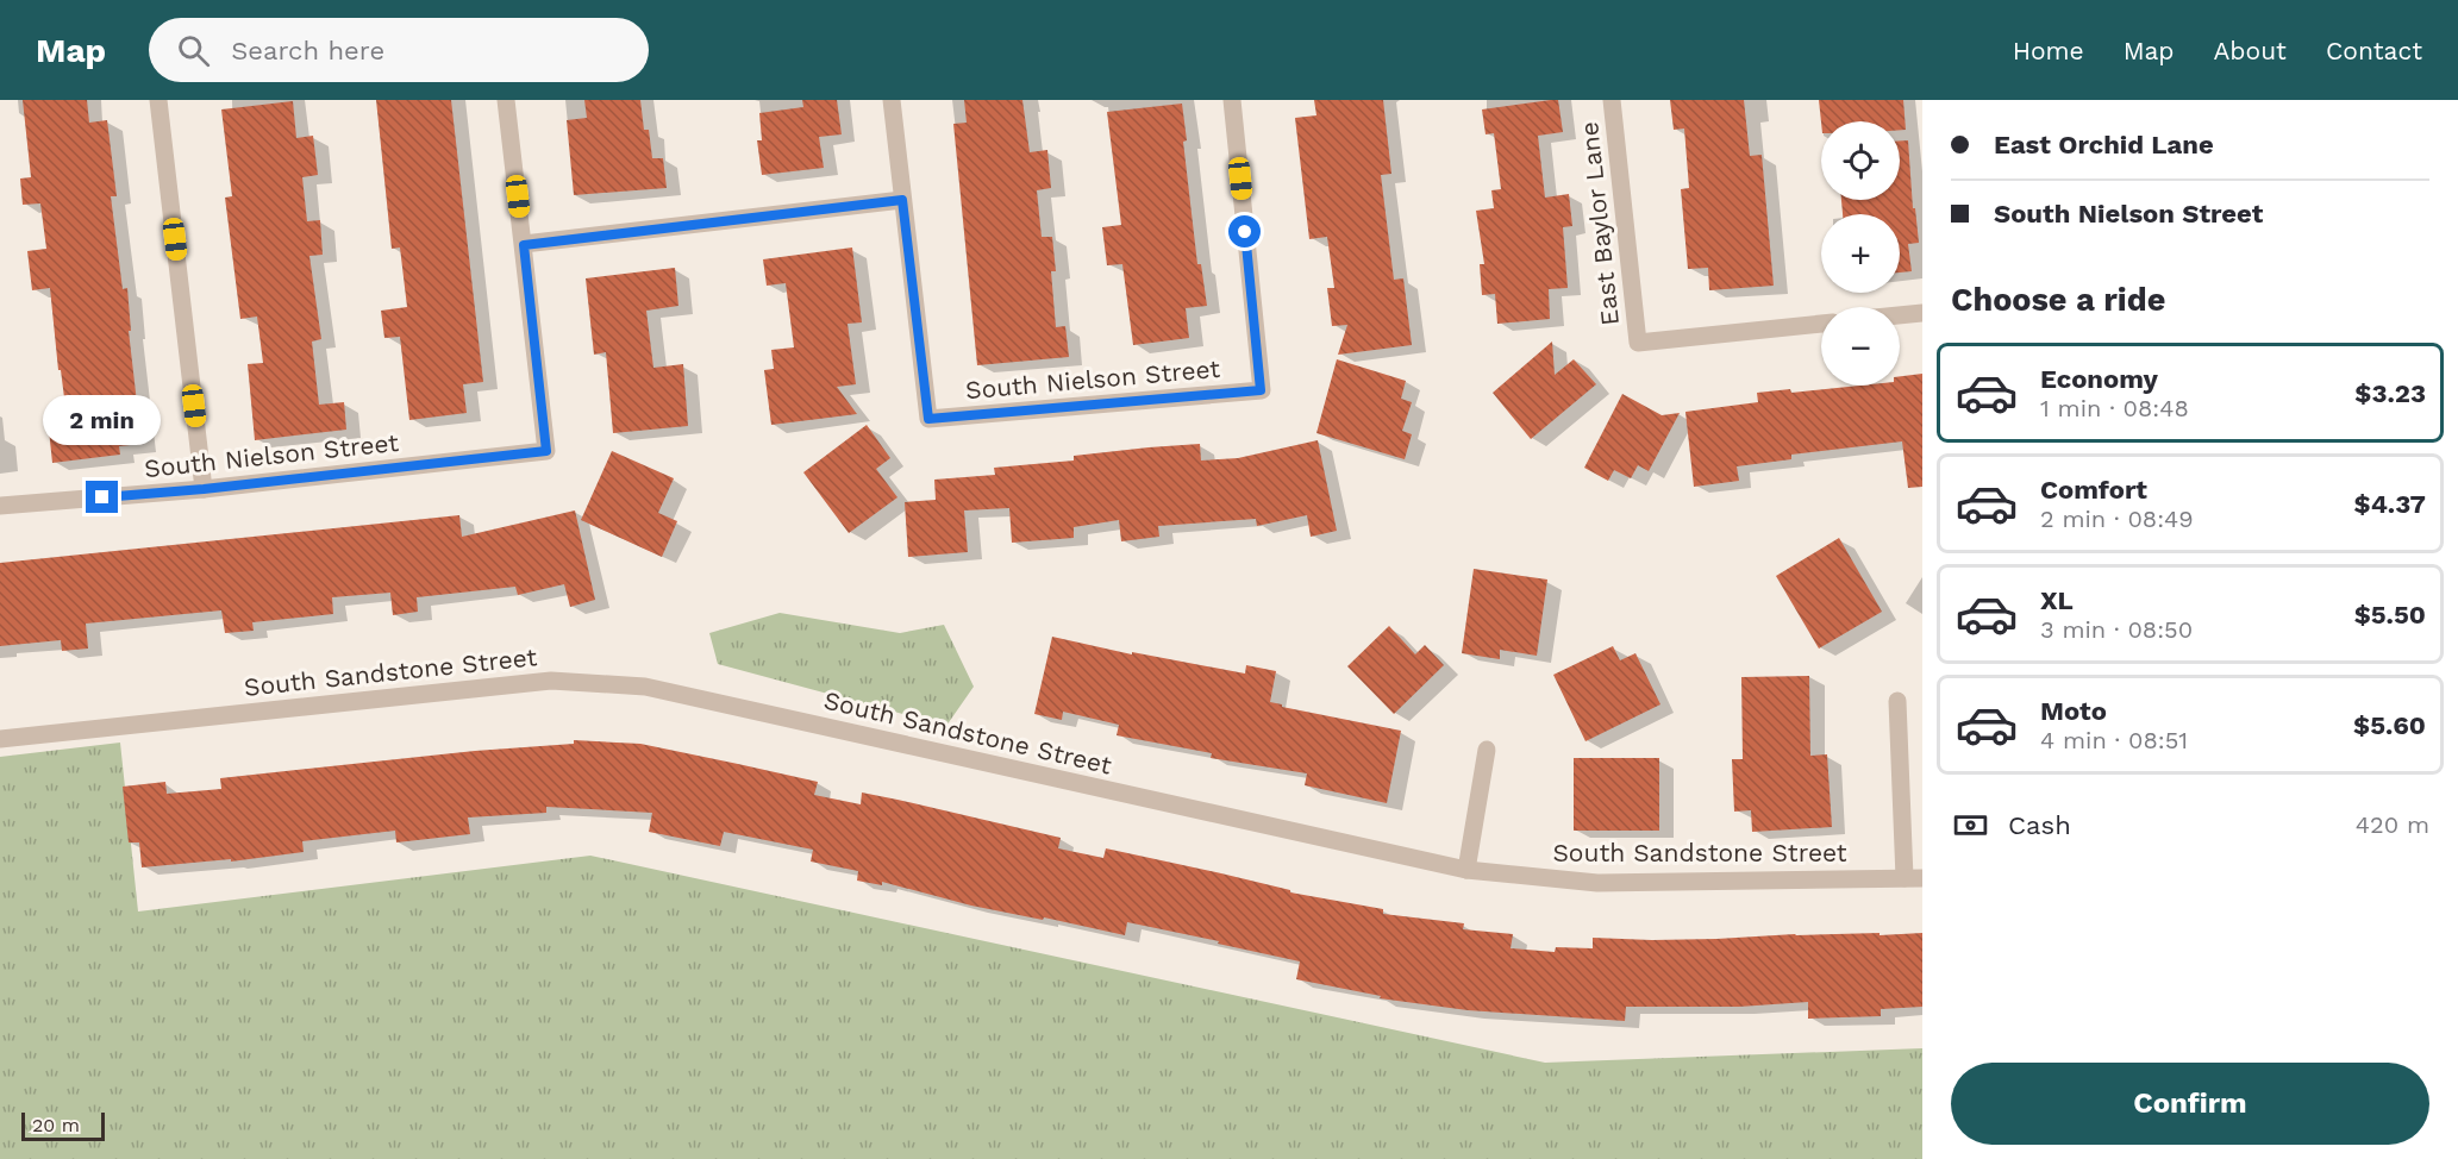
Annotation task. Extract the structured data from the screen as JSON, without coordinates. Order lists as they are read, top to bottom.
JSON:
{
  "streets": {
    "street": ["East Baylor Lane", "South Nielson Street", "South Sandstone Street"]
  },
  "scale_bar": "20 m",
  "page": {
    "header": "Map",
    "search": "Search here",
    "nav": [
      "Home",
      "Map",
      "About",
      "Contact"
    ],
    "banner": ["East Orchid Lane", "South Nielson Street"],
    "map_buttons": ["+", "−"],
    "heading": "Choose a ride",
    "list": [
      {
        "name": "Economy",
        "note": "1 min · 08:48",
        "value": "$3.23"
      },
      {
        "name": "Comfort",
        "note": "2 min · 08:49",
        "value": "$4.37"
      },
      {
        "name": "XL",
        "note": "3 min · 08:50",
        "value": "$5.50"
      },
      {
        "name": "Moto",
        "note": "4 min · 08:51",
        "value": "$5.60"
      }
    ],
    "bubble": "2 min",
    "pay": ["Cash", "420 m"],
    "buttons": "Confirm",
    "scale": "20 m"
  }
}
